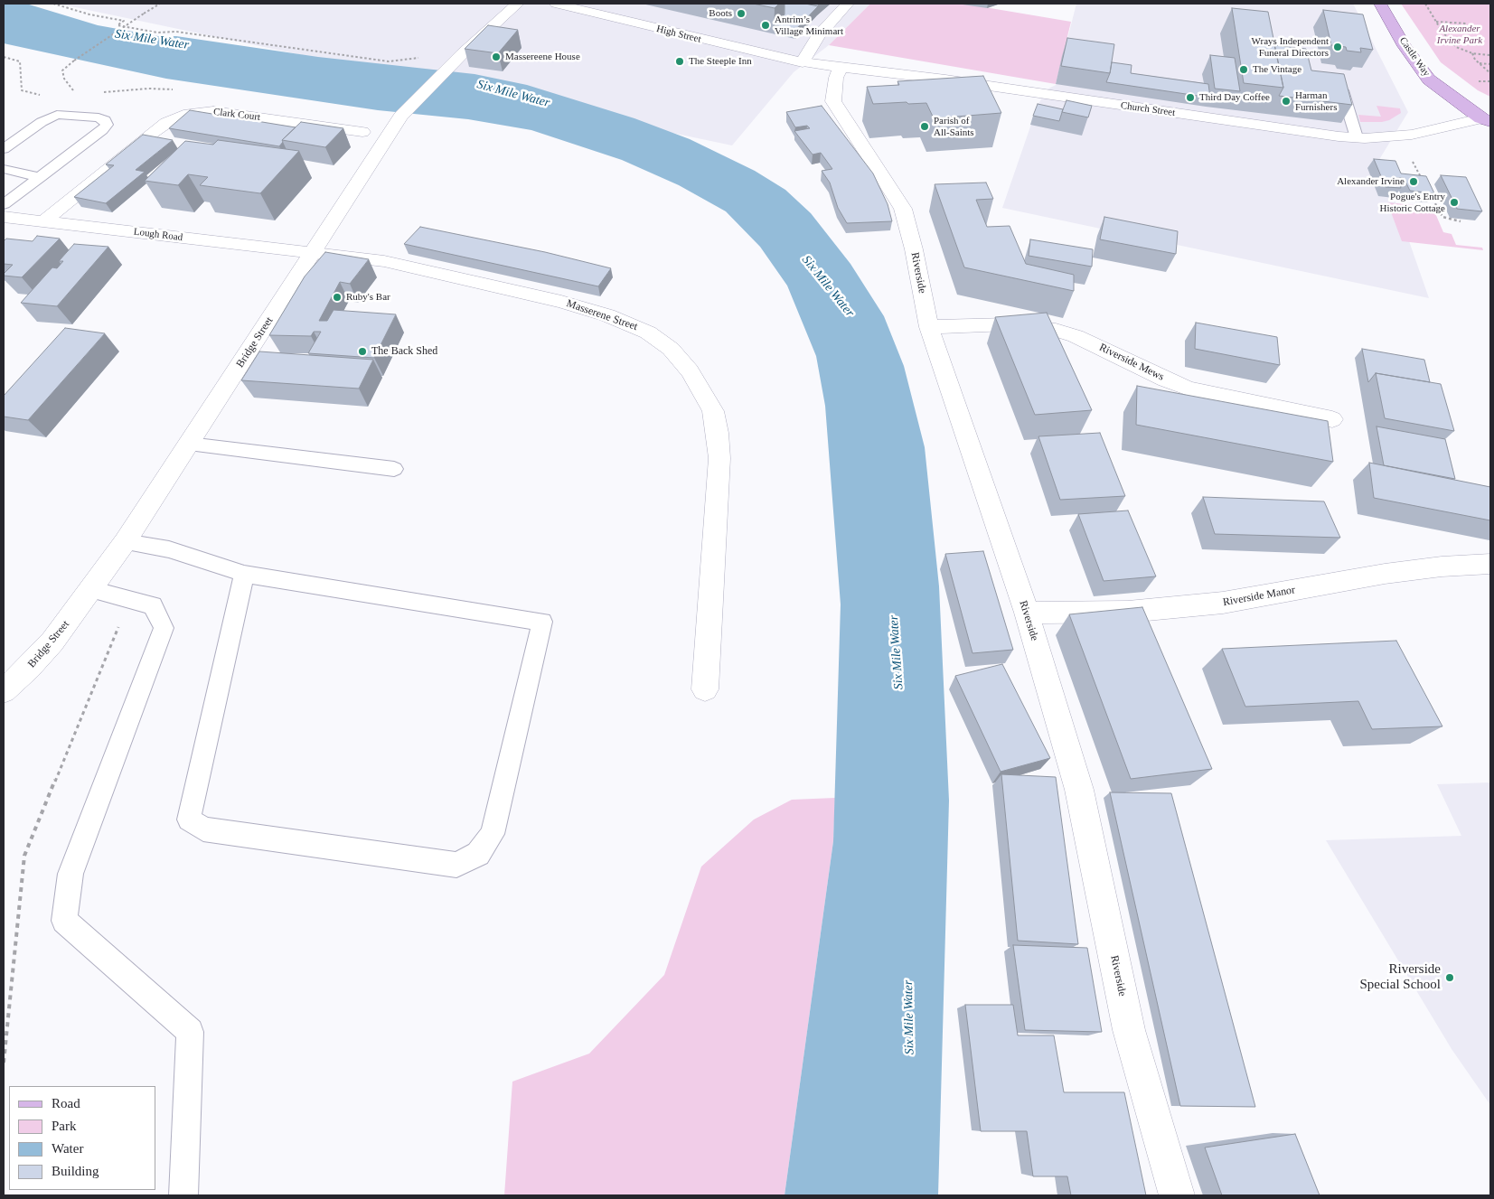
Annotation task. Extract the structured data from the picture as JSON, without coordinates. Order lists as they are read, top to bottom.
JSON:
{
  "streets": {
    "main road": ["Castle Way"],
    "street": [
      "High Street",
      "Church Street",
      "Clark Court",
      "Lough Road",
      "Riverside",
      "Masserene Street",
      "Bridge Street",
      "Riverside Mews",
      "Riverside Manor"
    ]
  },
  "crossings": [
    ["High Street", "Church Street"],
    ["Castle Way", "Church Street"],
    ["Church Street", "Riverside"],
    ["Clark Court", "Lough Road"],
    ["Lough Road", "Masserene Street"],
    ["Lough Road", "Bridge Street"],
    ["Riverside", "Riverside Mews"],
    ["Riverside", "Riverside Manor"],
    ["Masserene Street", "Bridge Street"]
  ],
  "water": ["Six Mile Water"],
  "parks": ["Alexander Irvine Park"],
  "places": [
    "Boots",
    "Antrim’s Village Minimart",
    "Wrays Independent Funeral Directors",
    "Massereene House",
    "The Steeple Inn",
    "The Vintage",
    "Third Day Coffee",
    "Harman Furnishers",
    "Parish of All-Saints",
    "Alexander Irvine",
    "Pogue's Entry Historic Cottage",
    "Ruby's Bar",
    "The Back Shed",
    "Riverside Special School"
  ],
  "legend": [
    "Road",
    "Park",
    "Water",
    "Building"
  ]
}
